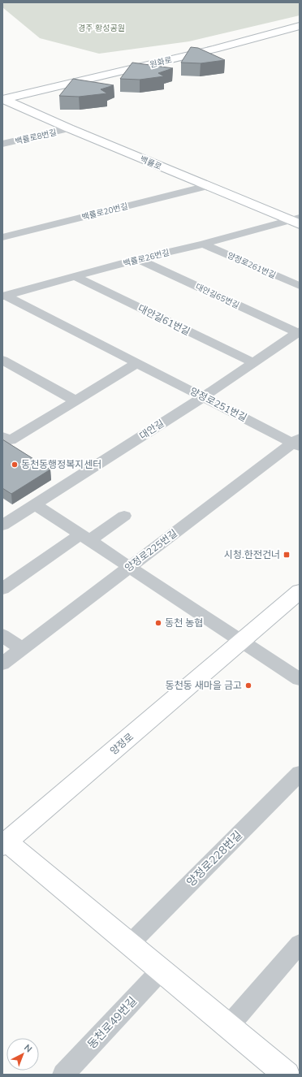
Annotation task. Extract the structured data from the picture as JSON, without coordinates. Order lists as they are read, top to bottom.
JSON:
{
  "streets": {
    "street": [
      "원화로",
      "백률로8번길",
      "백률로",
      "백률로20번길",
      "백률로26번길",
      "양정로261번길",
      "대안길65번길",
      "대안길61번길",
      "양정로251번길",
      "대안길",
      "양정로225번길",
      "양정로",
      "양정로228번길",
      "동천로49번길"
    ]
  },
  "crossings": [
    ["원화로", "백률로"],
    ["백률로8번길", "백률로"],
    ["백률로", "백률로20번길"],
    ["백률로", "백률로26번길"],
    ["백률로26번길", "양정로261번길"],
    ["백률로26번길", "대안길65번길"],
    ["백률로26번길", "대안길61번길"],
    ["백률로26번길", "양정로251번길"],
    ["대안길65번길", "대안길"],
    ["대안길61번길", "대안길"],
    ["양정로251번길", "대안길"],
    ["양정로251번길", "양정로225번길"]
  ],
  "parks": ["경주 황성공원"],
  "places": {
    "other": ["동천동행정복지센터", "동천 농협", "동천동 새마을 금고"],
    "transit": ["시청.한전건너"]
  },
  "north": "top right"
}
